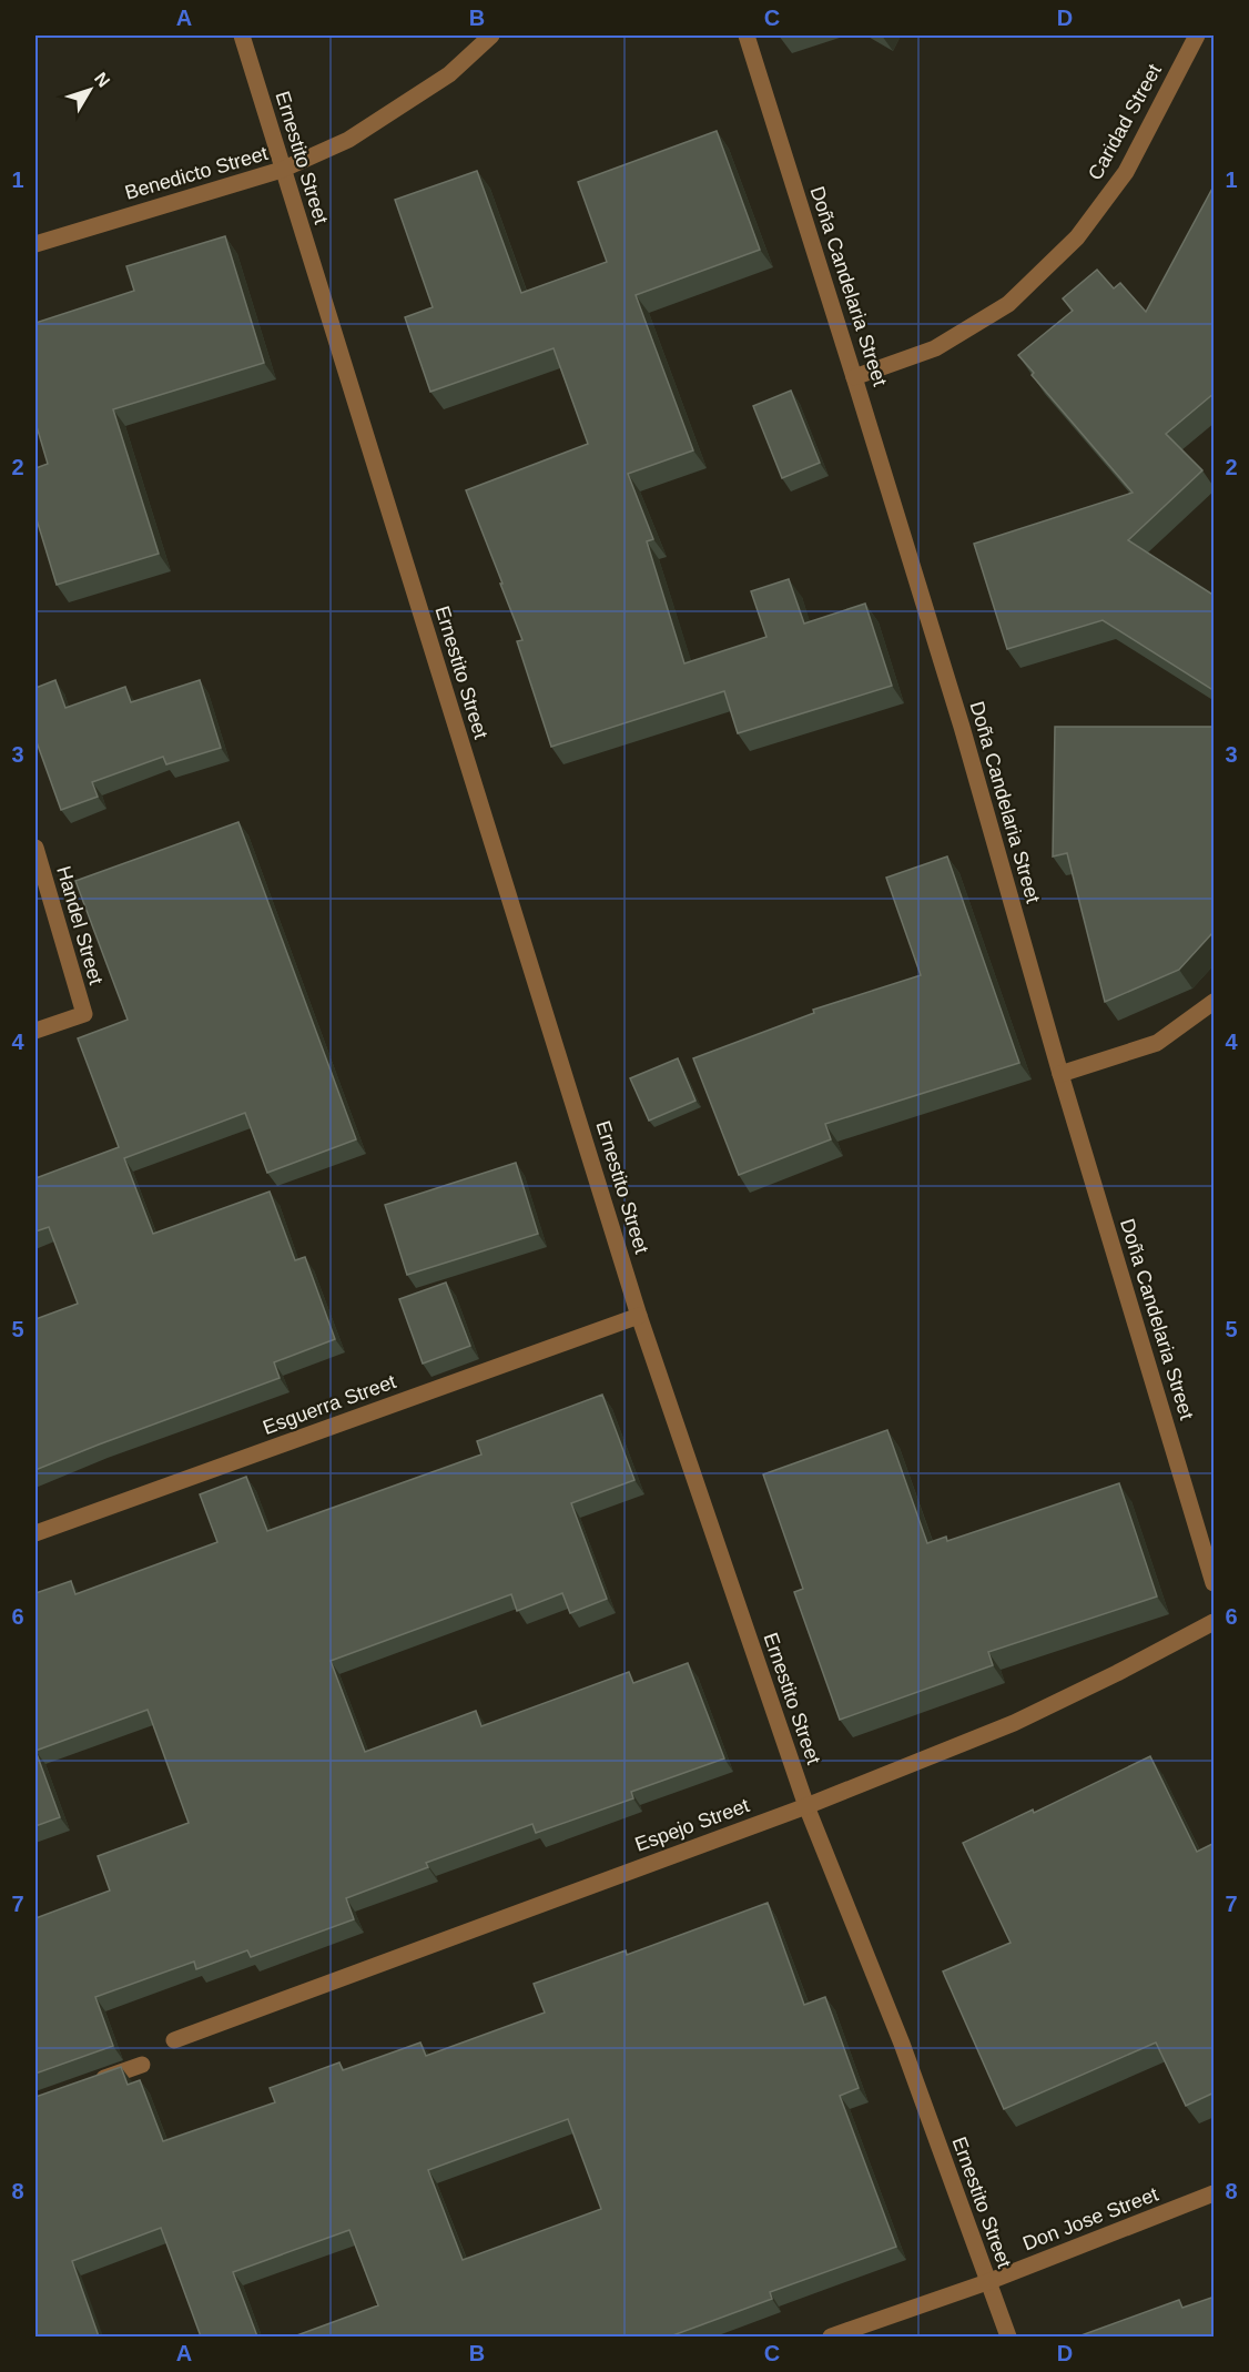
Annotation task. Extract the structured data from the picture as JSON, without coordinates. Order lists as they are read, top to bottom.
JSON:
{
  "streets": {
    "street": [
      "Caridad Street",
      "Ernestito Street",
      "Benedicto Street",
      "Doña Candelaria Street",
      "Handel Street",
      "Esguerra Street",
      "Espejo Street",
      "Don Jose Street"
    ]
  },
  "crossings": [
    ["Caridad Street", "Doña Candelaria Street"],
    ["Ernestito Street", "Benedicto Street"],
    ["Ernestito Street", "Esguerra Street"],
    ["Ernestito Street", "Espejo Street"],
    ["Ernestito Street", "Don Jose Street"]
  ],
  "north": "top right",
  "grid": {
    "columns": [
      "A",
      "B",
      "C",
      "D"
    ],
    "rows": [
      "1",
      "2",
      "3",
      "4",
      "5",
      "6",
      "7",
      "8"
    ]
  }
}
